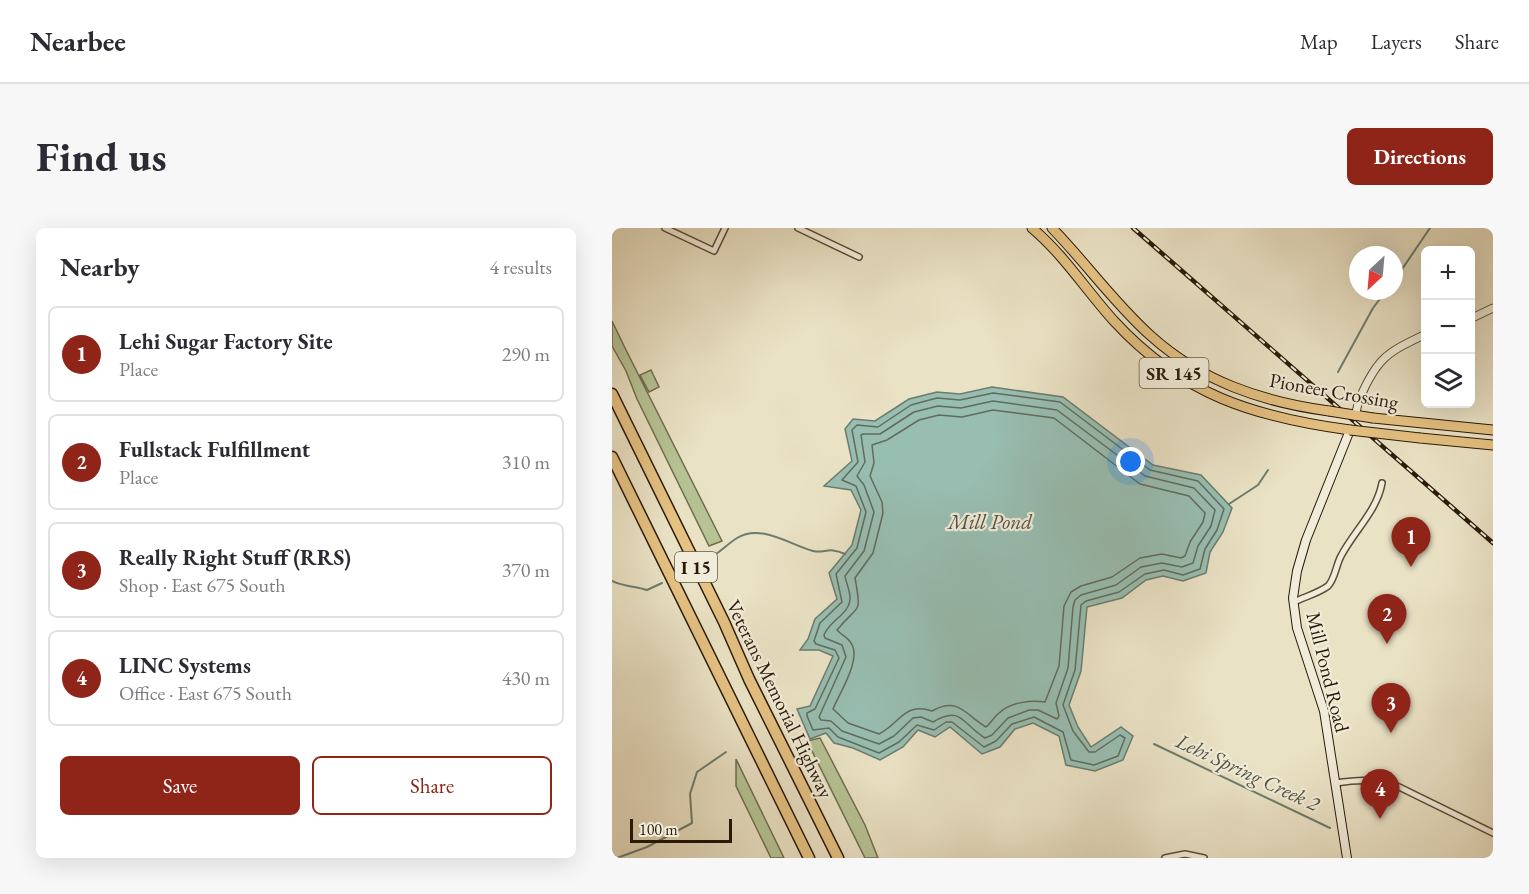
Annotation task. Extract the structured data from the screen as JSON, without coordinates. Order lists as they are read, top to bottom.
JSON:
{
  "streets": {
    "highway": [
      "SR 145",
      "Pioneer Crossing",
      "I 15",
      "Veterans Memorial Highway"
    ],
    "main road": ["Mill Pond Road"]
  },
  "crossings": [
    ["Pioneer Crossing", "Mill Pond Road"]
  ],
  "water": ["Mill Pond", "Lehi Spring Creek 2"],
  "scale_bar": "100 m",
  "north": "bottom left",
  "page": {
    "header": "Nearbee",
    "nav": ["Map", "Layers", "Share"],
    "buttons": [
      "Directions",
      ["Save", "Share"]
    ],
    "title": "Find us",
    "heading": ["Nearby", "4 results"],
    "map_buttons": ["+", "−"],
    "list": [
      {
        "mark": "1",
        "name": "Lehi Sugar Factory Site",
        "note": "Place",
        "value": "290 m"
      },
      {
        "mark": "2",
        "name": "Fullstack Fulfillment",
        "note": "Place",
        "value": "310 m"
      },
      {
        "mark": "3",
        "name": "Really Right Stuff (RRS)",
        "note": "Shop · East 675 South",
        "value": "370 m"
      },
      {
        "mark": "4",
        "name": "LINC Systems",
        "note": "Office · East 675 South",
        "value": "430 m"
      }
    ],
    "pins": [
      "1",
      "2",
      "3",
      "4"
    ],
    "scale": "100 m"
  }
}
